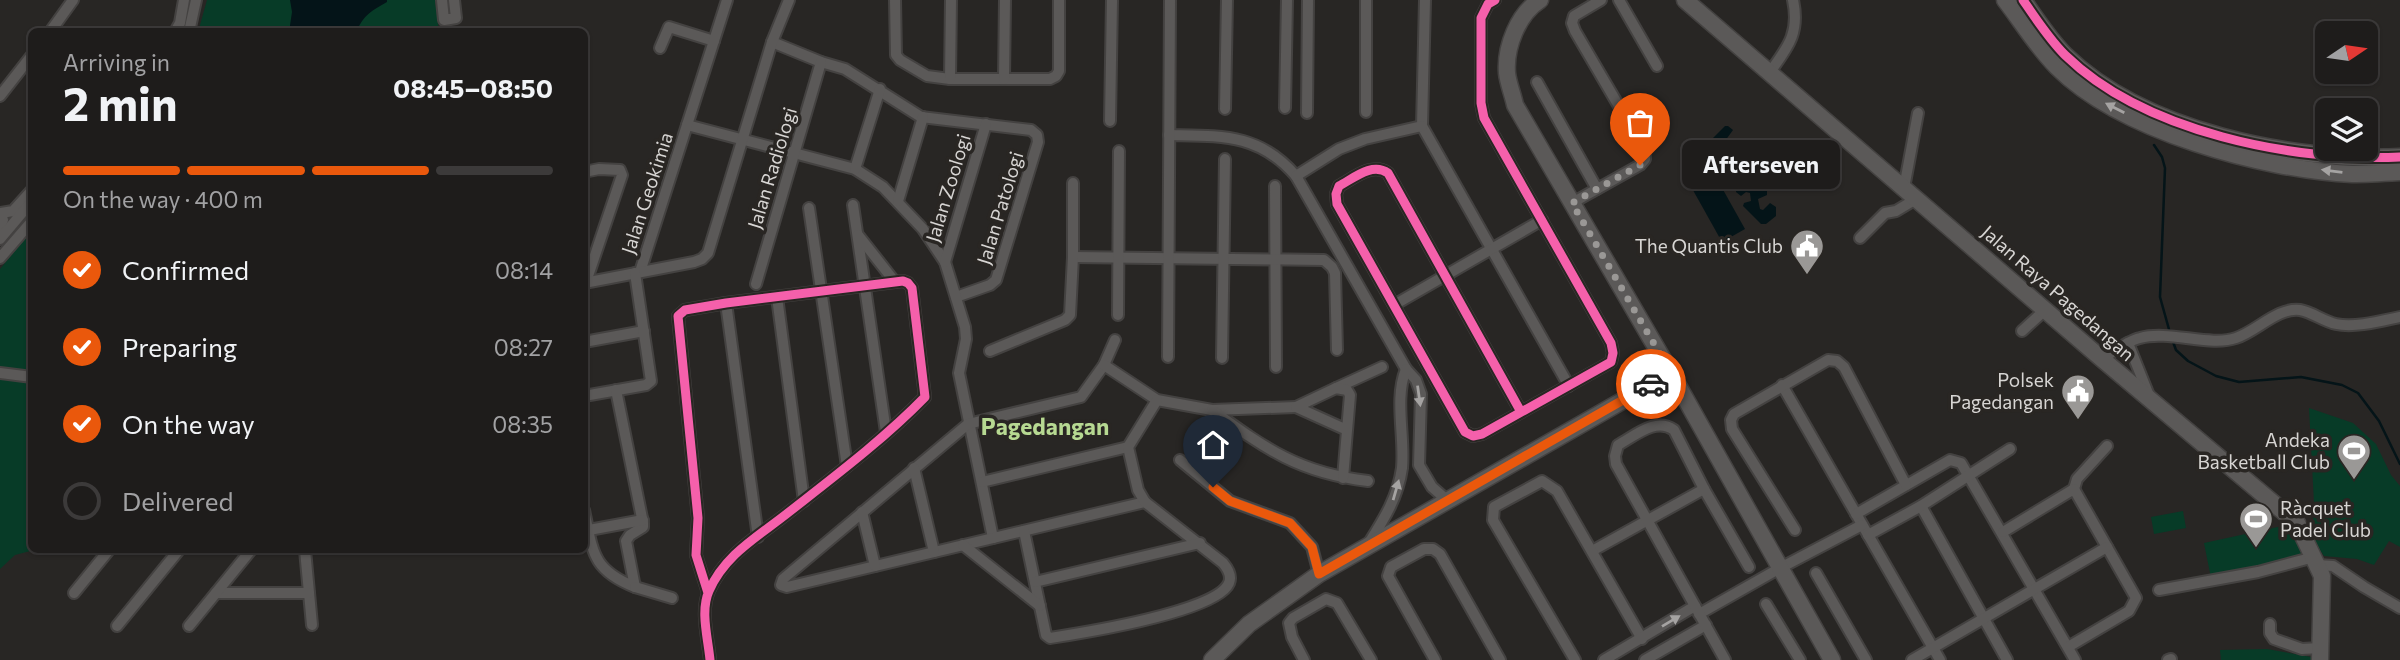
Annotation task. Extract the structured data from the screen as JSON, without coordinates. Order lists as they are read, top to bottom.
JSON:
{
  "streets": {
    "street": [
      "Jalan Radiologi",
      "Jalan Zoologi",
      "Jalan Geokimia",
      "Jalan Patologi",
      "Jalan Raya Pagedangan"
    ]
  },
  "crossings": [
    ["Jalan Radiologi", "Jalan Geokimia"],
    ["Jalan Radiologi", "Jalan Patologi"],
    ["Jalan Zoologi", "Jalan Geokimia"],
    ["Jalan Zoologi", "Jalan Patologi"],
    ["Jalan Geokimia", "Jalan Patologi"]
  ],
  "districts": ["Pagedangan"],
  "places": {
    "other": ["Afterseven"],
    "public building": ["The Quantis Club", "Polsek Pagedangan"],
    "sports": ["Andeka Basketball Club", "Ràcquet Padel Club"]
  },
  "north": "right",
  "page": {
    "heading": ["2 min", "Arriving in", "08:45–08:50"],
    "bubble": "Afterseven",
    "bar": "On the way · 400 m",
    "list": [
      ["Confirmed", "08:14"],
      ["Preparing", "08:27"],
      ["On the way", "08:35"],
      "Delivered"
    ]
  }
}
